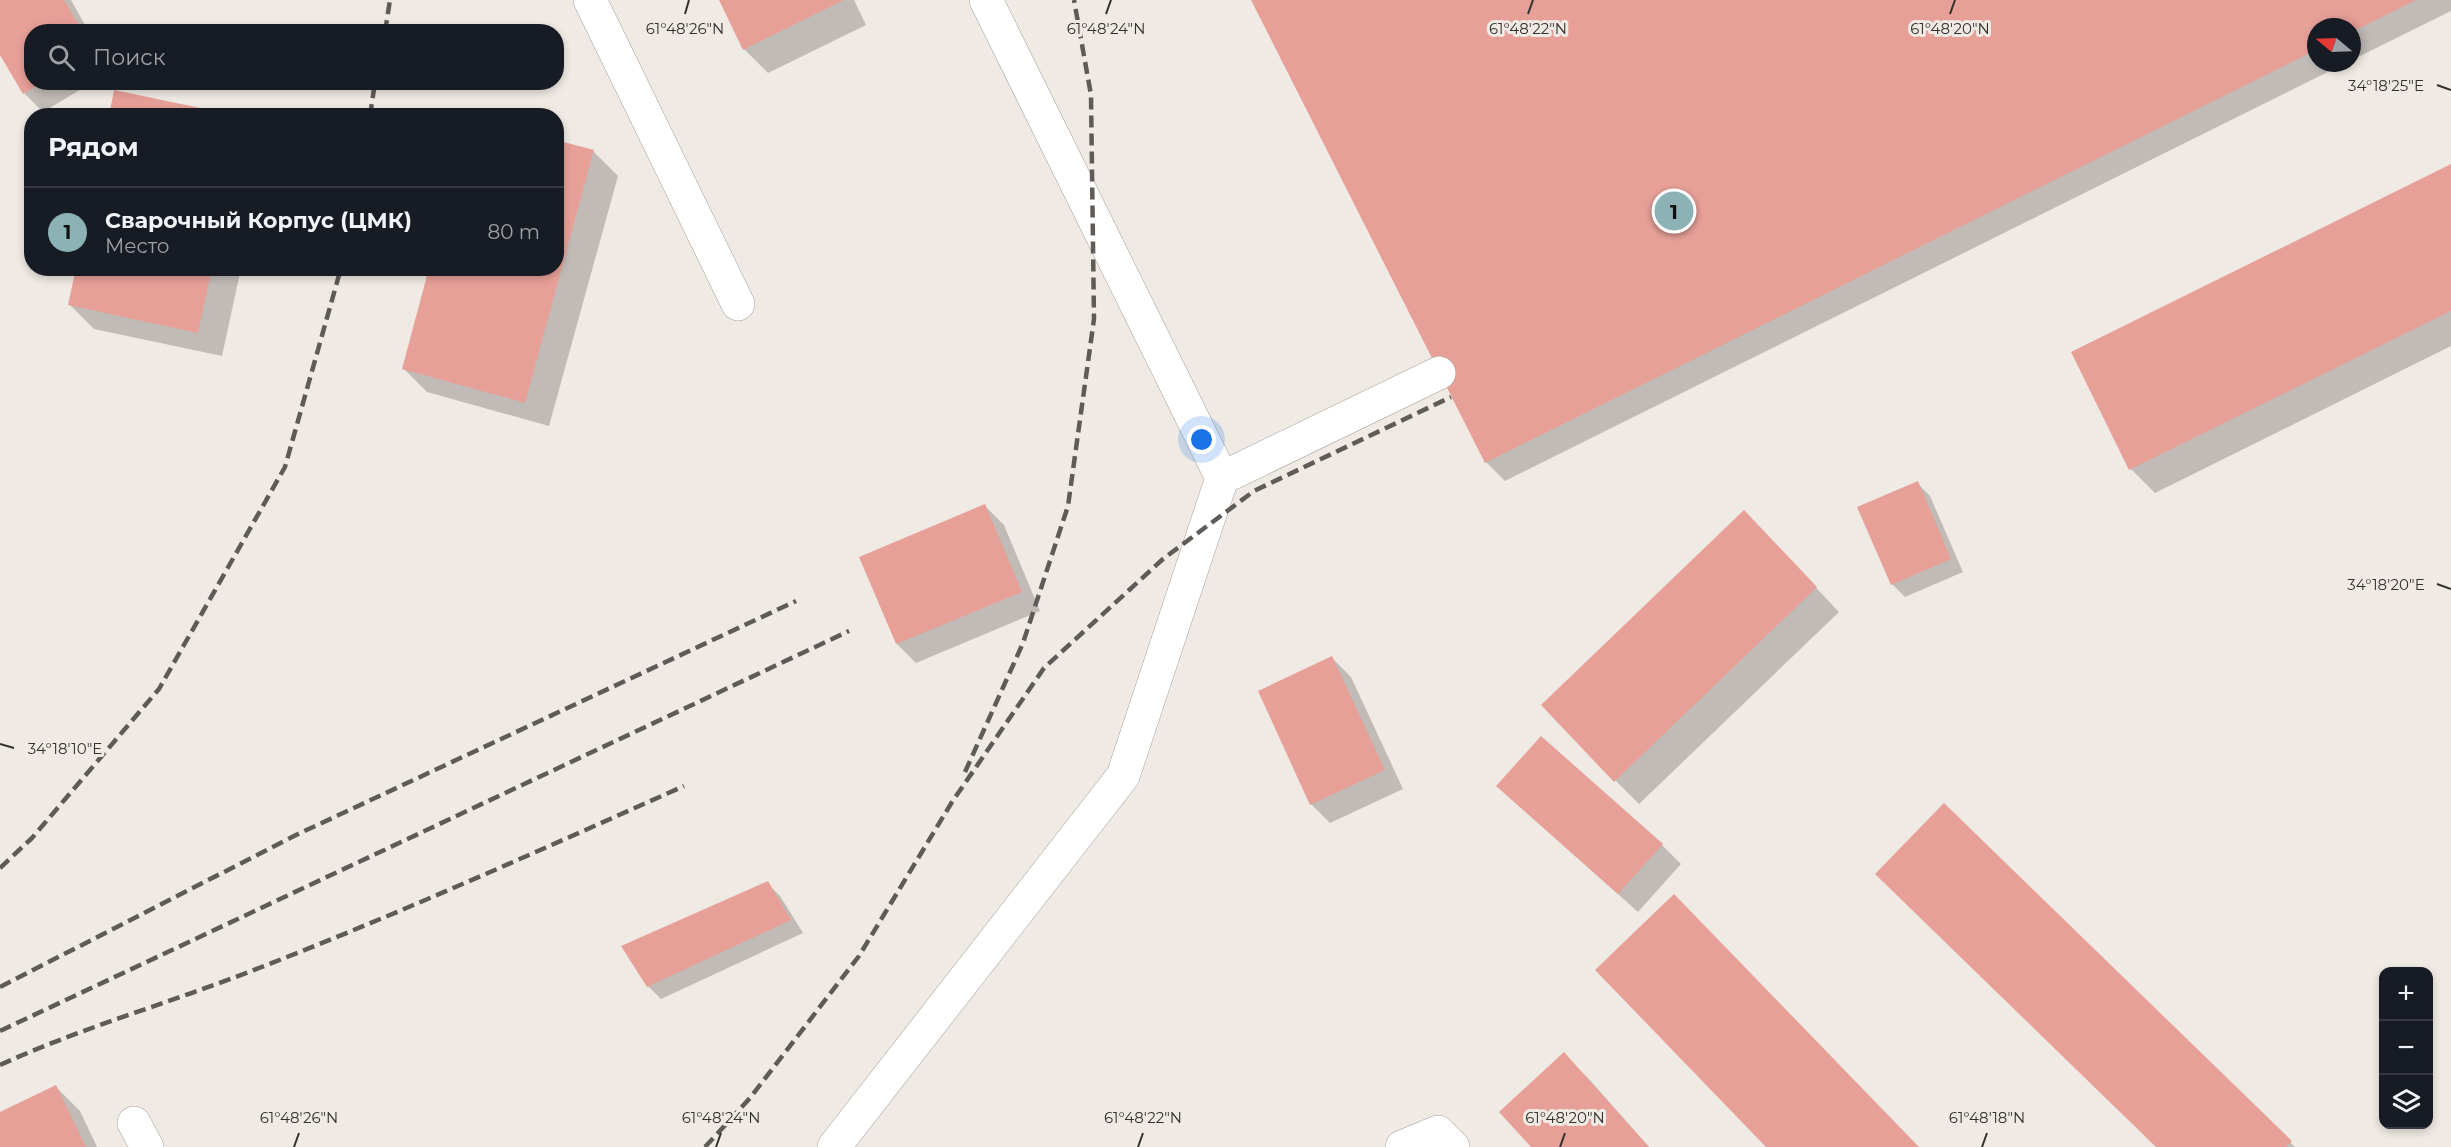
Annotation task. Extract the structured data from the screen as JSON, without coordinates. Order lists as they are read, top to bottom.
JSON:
{
  "north": "left",
  "page": {
    "search": "Поиск",
    "heading": "Рядом",
    "list": [
      {
        "mark": "1",
        "name": "Сварочный Корпус (ЦМК)",
        "note": "Место",
        "value": "80 m"
      }
    ],
    "pins": "1",
    "map_buttons": ["+", "−"]
  },
  "coordinates": [
    "61°48'26\"N",
    "61°48'24\"N",
    "61°48'22\"N",
    "61°48'20\"N",
    "34°18'25\"E",
    "34°18'20\"E",
    "34°18'10\"E",
    "61°48'18\"N"
  ]
}
